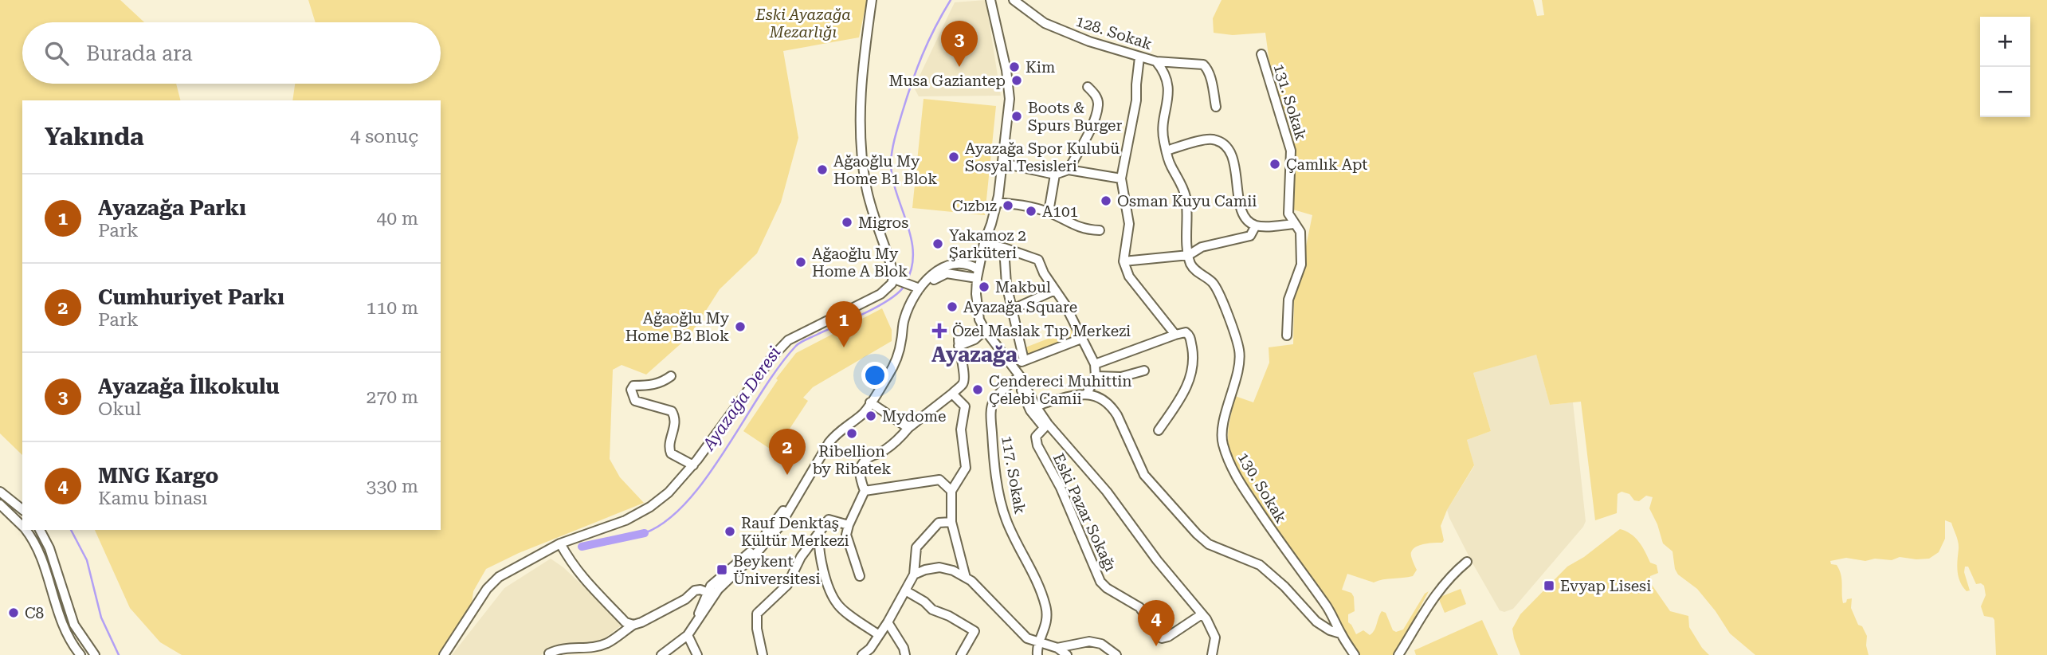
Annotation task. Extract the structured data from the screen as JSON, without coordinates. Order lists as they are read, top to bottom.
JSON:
{
  "streets": {
    "street": [
      "128. Sokak",
      "131. Sokak",
      "117. Sokak",
      "130. Sokak",
      "Eski Pazar Sokağı"
    ]
  },
  "districts": ["Ayazağa"],
  "water": ["Ayazağa Deresi"],
  "parks": ["Eski Ayazağa Mezarlığı"],
  "places": {
    "other": [
      "Kim",
      "Musa Gaziantep",
      "Boots & Spurs Burger",
      "Ayazağa Spor Kulubü Sosyal Tesisleri",
      "Çamlık Apt",
      "Ağaoğlu My Home B1 Blok",
      "Osman Kuyu Camii",
      "Cızbız",
      "A101",
      "Migros",
      "Yakamoz 2 Şarküteri",
      "Ağaoğlu My Home A Blok",
      "Makbul",
      "Ayazağa Square",
      "Ağaoğlu My Home B2 Blok",
      "Cendereci Muhittin Çelebi Camii",
      "Mydome",
      "Ribellion by Ribatek",
      "Rauf Denktaş Kültür Merkezi",
      "C8"
    ],
    "health": ["Özel Maslak Tıp Merkezi"],
    "transit": ["Beykent Üniversitesi", "Evyap Lisesi"]
  },
  "page": {
    "map_buttons": ["+", "−"],
    "pins": [
      "3",
      "1",
      "2",
      "4"
    ],
    "search": "Burada ara",
    "heading": ["Yakında", "4 sonuç"],
    "list": [
      {
        "mark": "1",
        "name": "Ayazağa Parkı",
        "note": "Park",
        "value": "40 m"
      },
      {
        "mark": "2",
        "name": "Cumhuriyet Parkı",
        "note": "Park",
        "value": "110 m"
      },
      {
        "mark": "3",
        "name": "Ayazağa İlkokulu",
        "note": "Okul",
        "value": "270 m"
      },
      {
        "mark": "4",
        "name": "MNG Kargo",
        "note": "Kamu binası",
        "value": "330 m"
      }
    ]
  }
}
